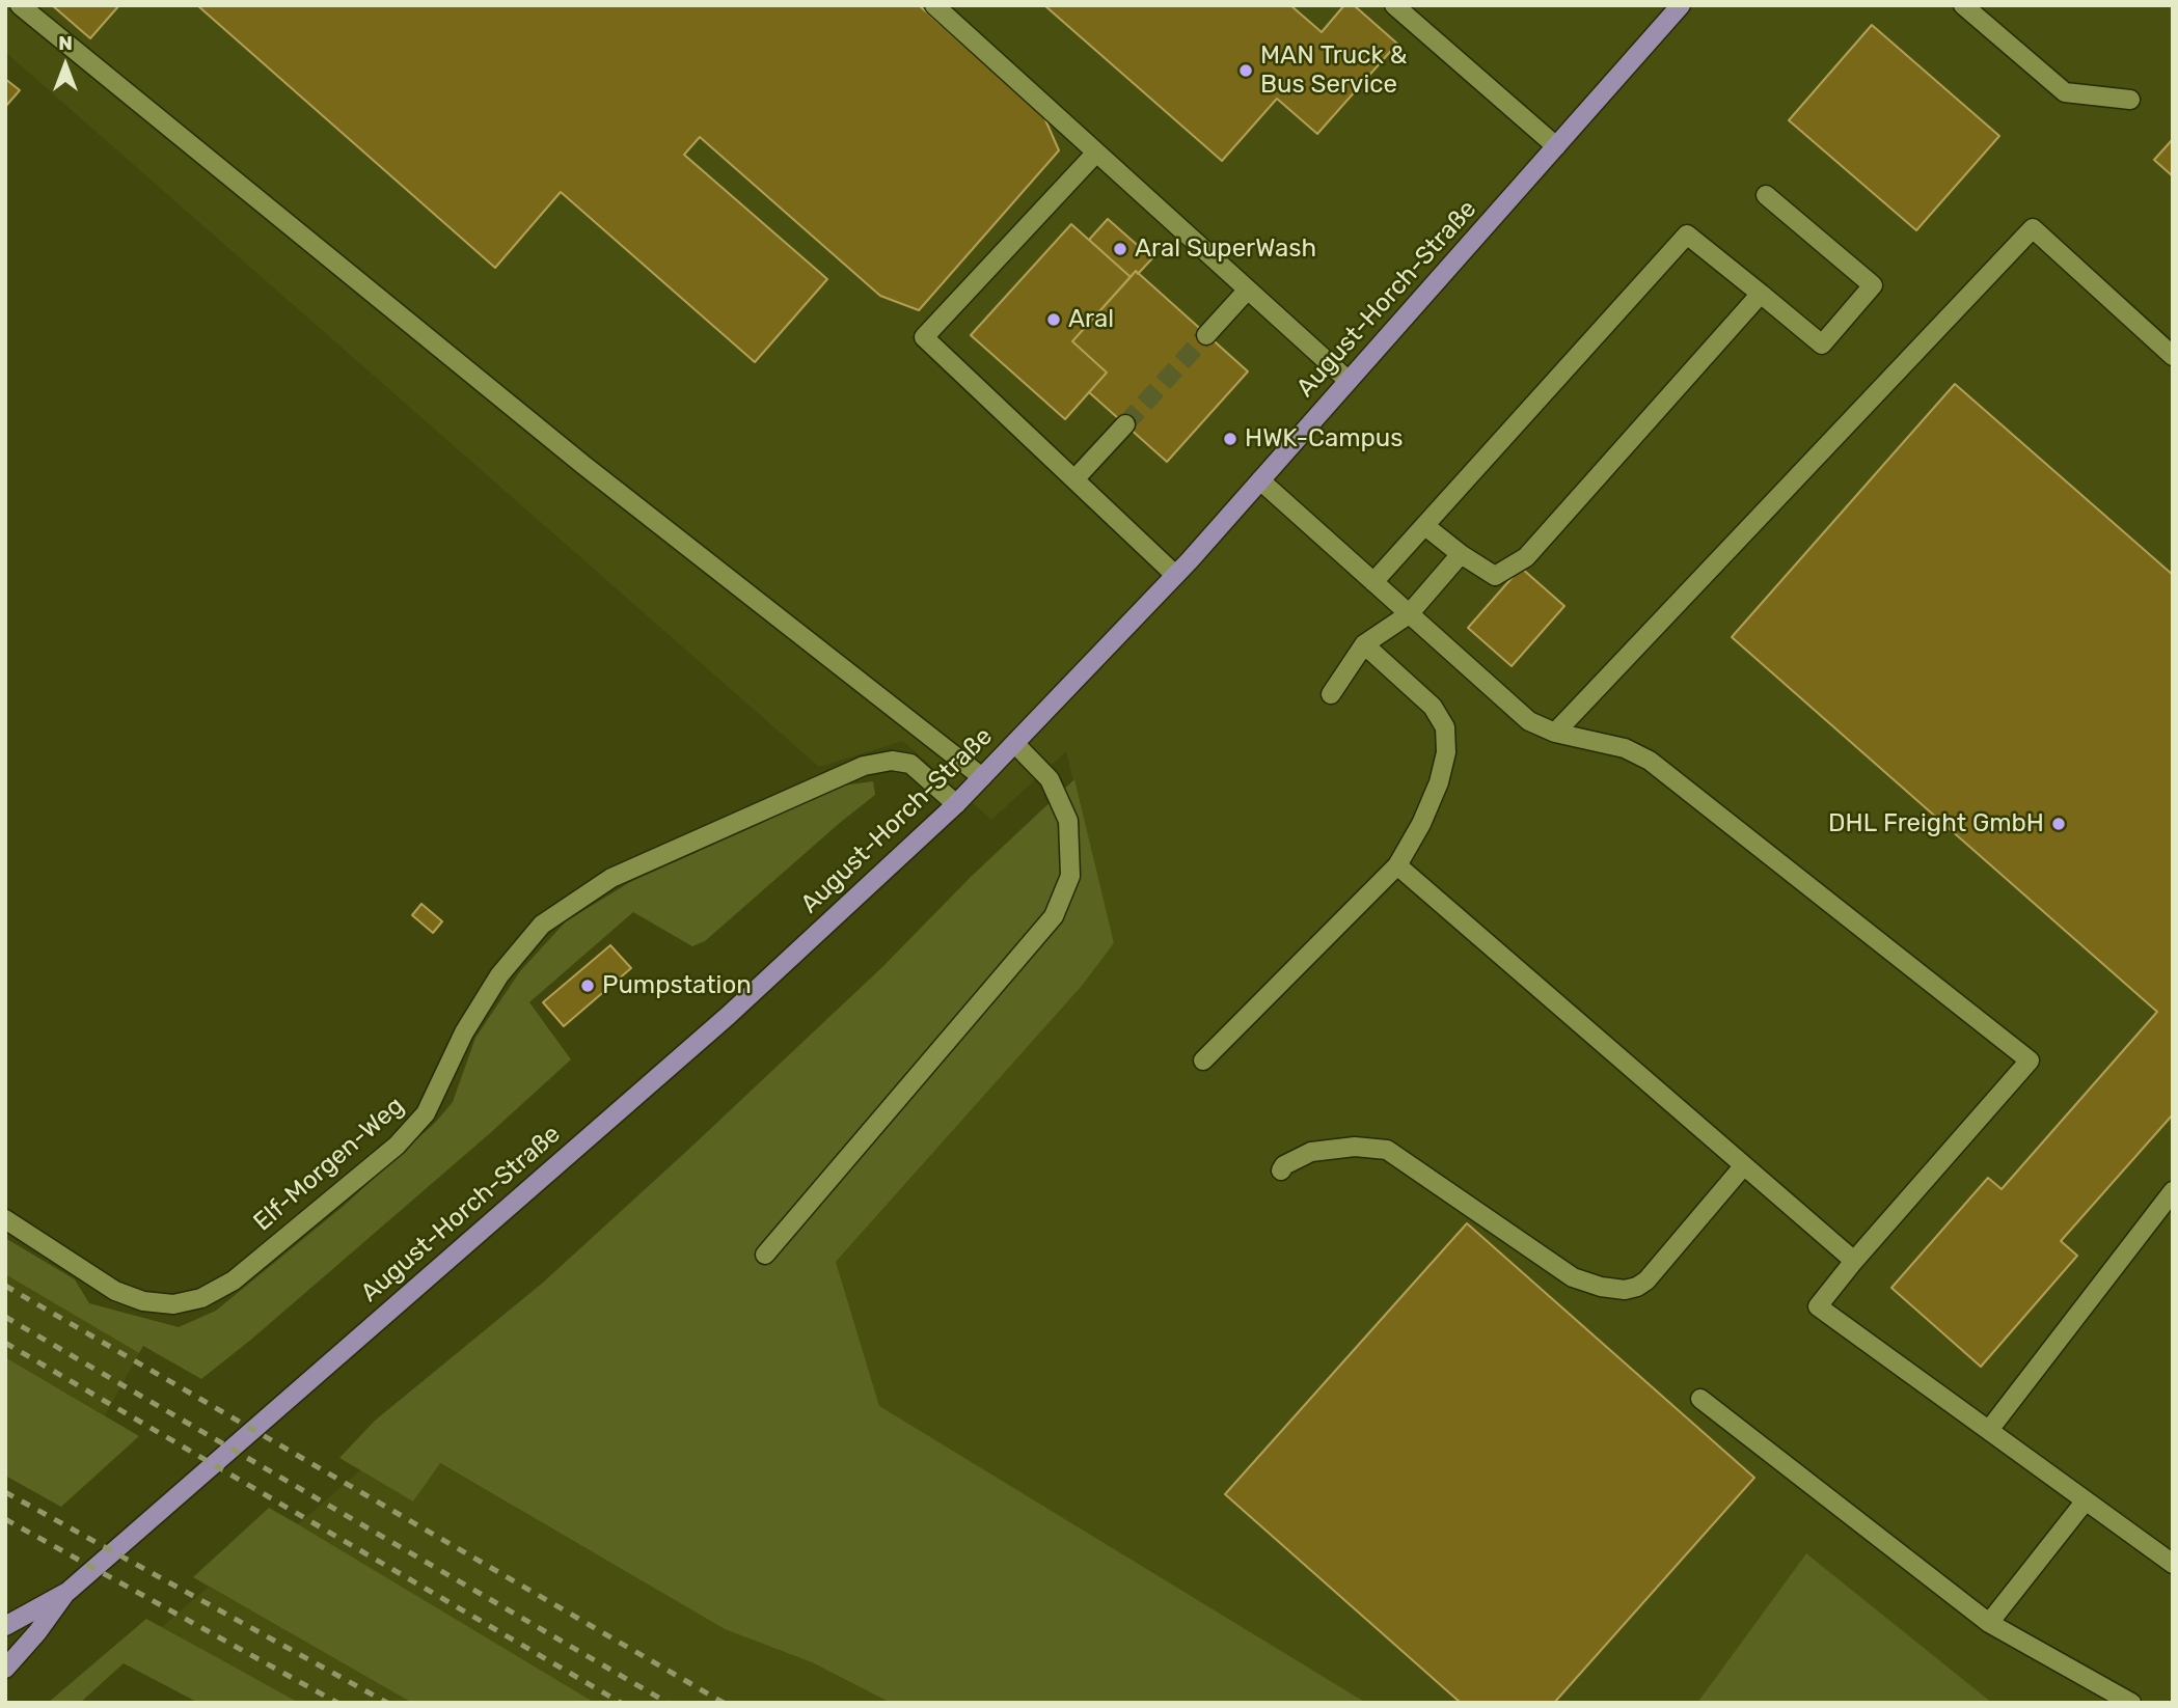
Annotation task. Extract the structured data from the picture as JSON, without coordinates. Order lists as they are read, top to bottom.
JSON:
{
  "streets": {
    "main road": ["August-Horch-Straße"],
    "lane": ["Elf-Morgen-Weg"]
  },
  "crossings": [
    ["August-Horch-Straße", "Elf-Morgen-Weg"]
  ],
  "places": [
    "MAN Truck & Bus Service",
    "Aral SuperWash",
    "Aral",
    "HWK-Campus",
    "DHL Freight GmbH",
    "Pumpstation"
  ],
  "north": "top"
}
